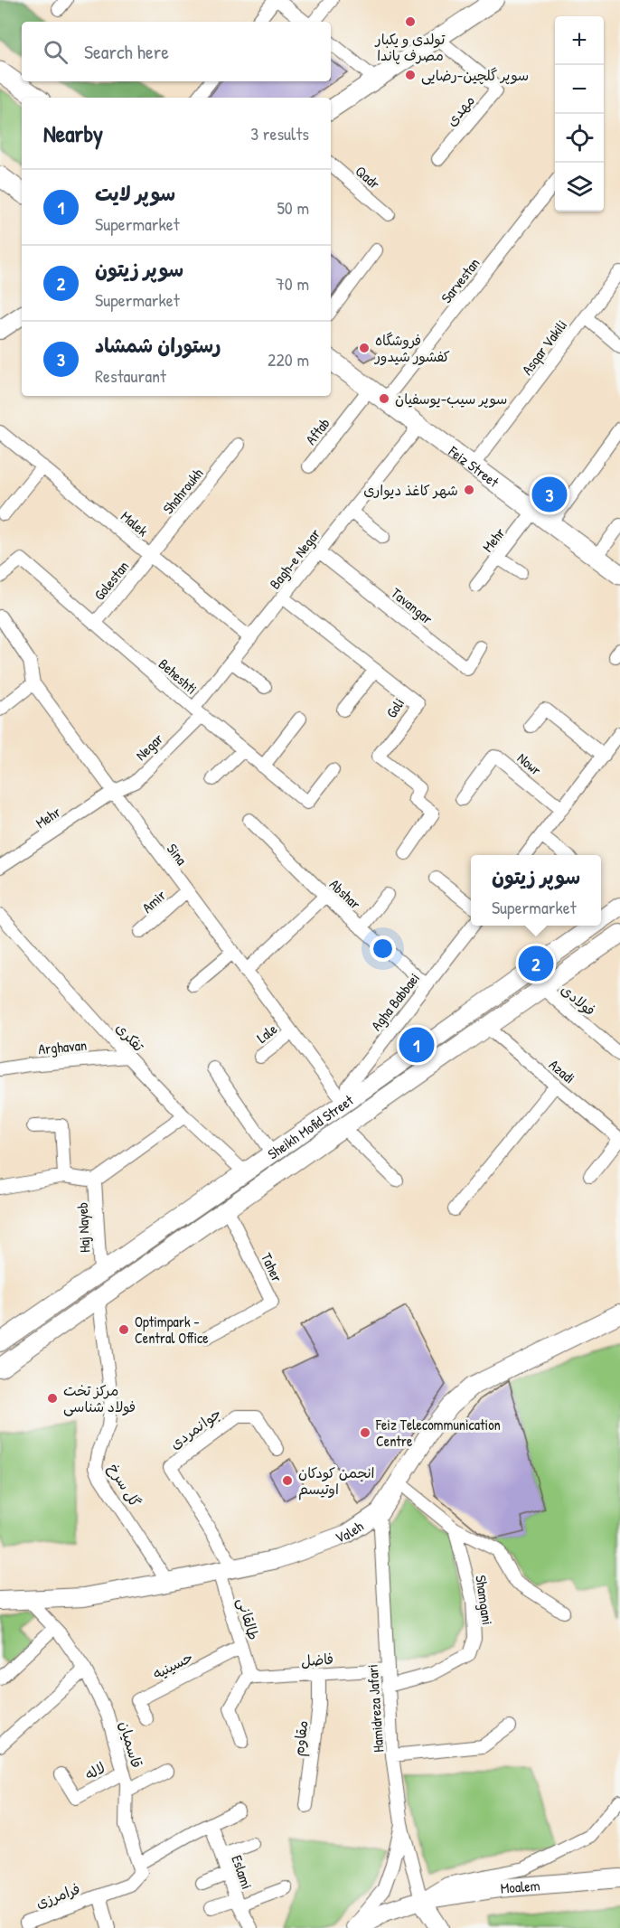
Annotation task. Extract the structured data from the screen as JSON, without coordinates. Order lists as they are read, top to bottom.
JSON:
{
  "streets": {
    "main road": [
      "Feiz Street",
      "Sheikh Mofid Street",
      "Valeh",
      "Moalem"
    ],
    "street": [
      "مهدی",
      "Qadr",
      "Sarvestan",
      "Asqar Vakili",
      "Aftab",
      "Shahroukh",
      "Malek",
      "Mehr",
      "Bagh-e Negar",
      "Golestan",
      "Tavangar",
      "Beheshti",
      "Goli",
      "Negar",
      "Nowr",
      "Sina",
      "Abshar",
      "Amir",
      "فولادی",
      "Agha Babbaei",
      "Lale",
      "تفکری",
      "Arghavan",
      "Azadi",
      "Haj Nayeb",
      "Taher",
      "جوانمردی",
      "گل سرخ",
      "Shamgani",
      "طالقانی",
      "فاضل",
      "حسینیه",
      "Hamidreza Jafari",
      "مقاوم",
      "قاسمیان",
      "لاله",
      "Eslami",
      "فرامرزی"
    ]
  },
  "crossings": [
    ["Sarvestan", "Feiz Street"],
    ["Asqar Vakili", "Feiz Street"],
    ["Aftab", "Feiz Street"],
    ["Feiz Street", "Mehr"],
    ["Feiz Street", "Bagh-e Negar"],
    ["Shahroukh", "Malek"],
    ["Shahroukh", "Golestan"],
    ["Malek", "Bagh-e Negar"],
    ["Malek", "Golestan"],
    ["Mehr", "Negar"],
    ["Mehr", "Sina"],
    ["Bagh-e Negar", "Tavangar"],
    ["Bagh-e Negar", "Beheshti"],
    ["Bagh-e Negar", "Goli"],
    ["Bagh-e Negar", "Negar"],
    ["Golestan", "Beheshti"],
    ["Beheshti", "Negar"],
    ["Negar", "Sina"],
    ["Sina", "Amir"],
    ["Sina", "Agha Babbaei"],
    ["Sina", "Lale"],
    ["Sina", "Sheikh Mofid Street"],
    ["Abshar", "Agha Babbaei"],
    ["فولادی", "Sheikh Mofid Street"],
    ["Agha Babbaei", "Sheikh Mofid Street"],
    ["تفکری", "Arghavan"],
    ["تفکری", "Sheikh Mofid Street"],
    ["Azadi", "Sheikh Mofid Street"],
    ["Sheikh Mofid Street", "Haj Nayeb"],
    ["Sheikh Mofid Street", "Taher"],
    ["Sheikh Mofid Street", "گل سرخ"],
    ["جوانمردی", "Valeh"],
    ["جوانمردی", "طالقانی"],
    ["گل سرخ", "Valeh"],
    ["Valeh", "طالقانی"],
    ["Valeh", "Hamidreza Jafari"],
    ["Valeh", "قاسمیان"],
    ["Shamgani", "Hamidreza Jafari"],
    ["طالقانی", "فاضل"],
    ["طالقانی", "حسینیه"],
    ["فاضل", "Hamidreza Jafari"],
    ["فاضل", "مقاوم"],
    ["Hamidreza Jafari", "Moalem"],
    ["قاسمیان", "لاله"]
  ],
  "places": [
    "تولدی و یکبار مصرف پاندا",
    "سوپر گلچین-رضایی",
    "فروشگاه کفشور شیدور",
    "سوپر سیب-یوسفیان",
    "شهر کاغذ دیواری",
    "Optimpark - Central Office",
    "مرکز تخت فولاد شناسی",
    "Feiz Telecommunication Centre",
    "انجمن کودکان اوتیسم"
  ],
  "page": {
    "map_buttons": ["+", "−"],
    "search": "Search here",
    "heading": ["Nearby", "3 results"],
    "list": [
      {
        "mark": "1",
        "name": "سوپر لایت",
        "note": "Supermarket",
        "value": "50 m"
      },
      {
        "mark": "2",
        "name": "سوپر زیتون",
        "note": "Supermarket",
        "value": "70 m"
      },
      {
        "mark": "3",
        "name": "رستوران شمشاد",
        "note": "Restaurant",
        "value": "220 m"
      }
    ],
    "pins": ["3", "2", "1"],
    "popup": ["سوپر زیتون", "Supermarket"]
  }
}
